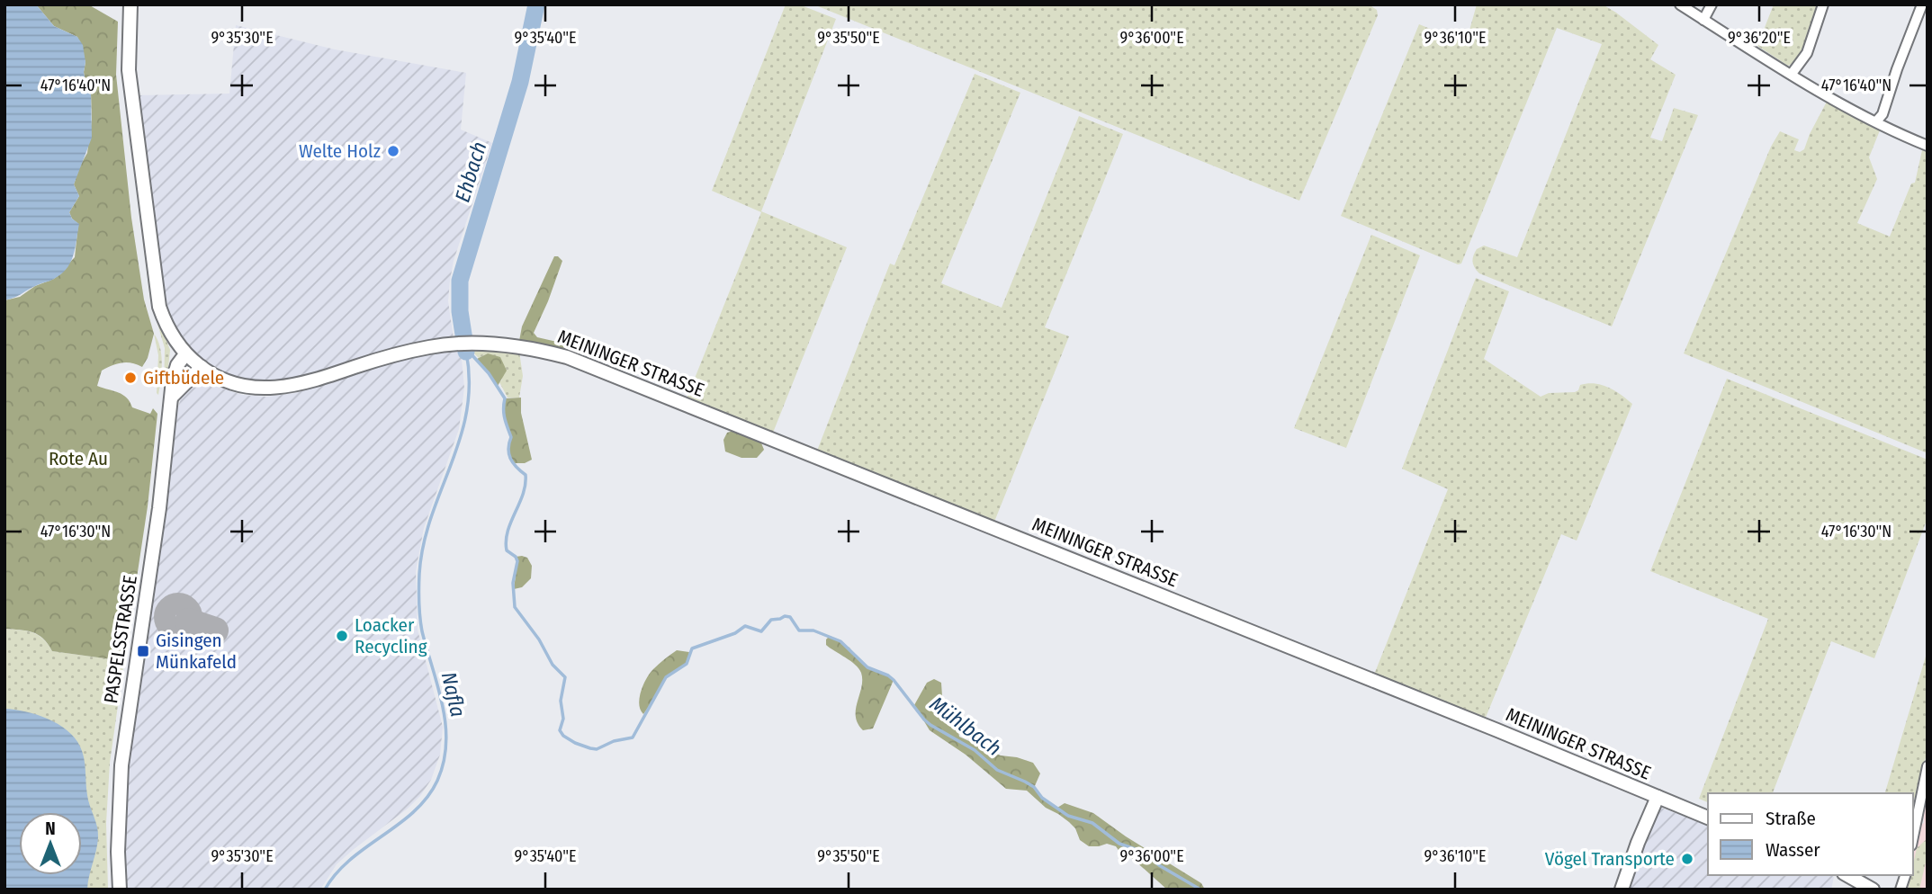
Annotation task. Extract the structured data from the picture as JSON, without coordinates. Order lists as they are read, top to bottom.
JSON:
{
  "streets": {
    "main road": ["MEININGER STRASSE", "PASPELSSTRASSE"]
  },
  "water": ["Ehbach", "Nafla", "Mühlbach"],
  "parks": ["Rote Au"],
  "places": {
    "other": [
      "Welte Holz",
      "Giftbüdele",
      "Loacker Recycling",
      "Vögel Transporte"
    ],
    "transit": ["Gisingen Münkafeld"]
  },
  "legend": ["Straße", "Wasser"],
  "north": "top",
  "coordinates": [
    "9°35'30\"E",
    "9°35'40\"E",
    "9°35'50\"E",
    "9°36'00\"E",
    "9°36'10\"E",
    "9°36'20\"E",
    "47°16'40\"N",
    "47°16'30\"N"
  ]
}
